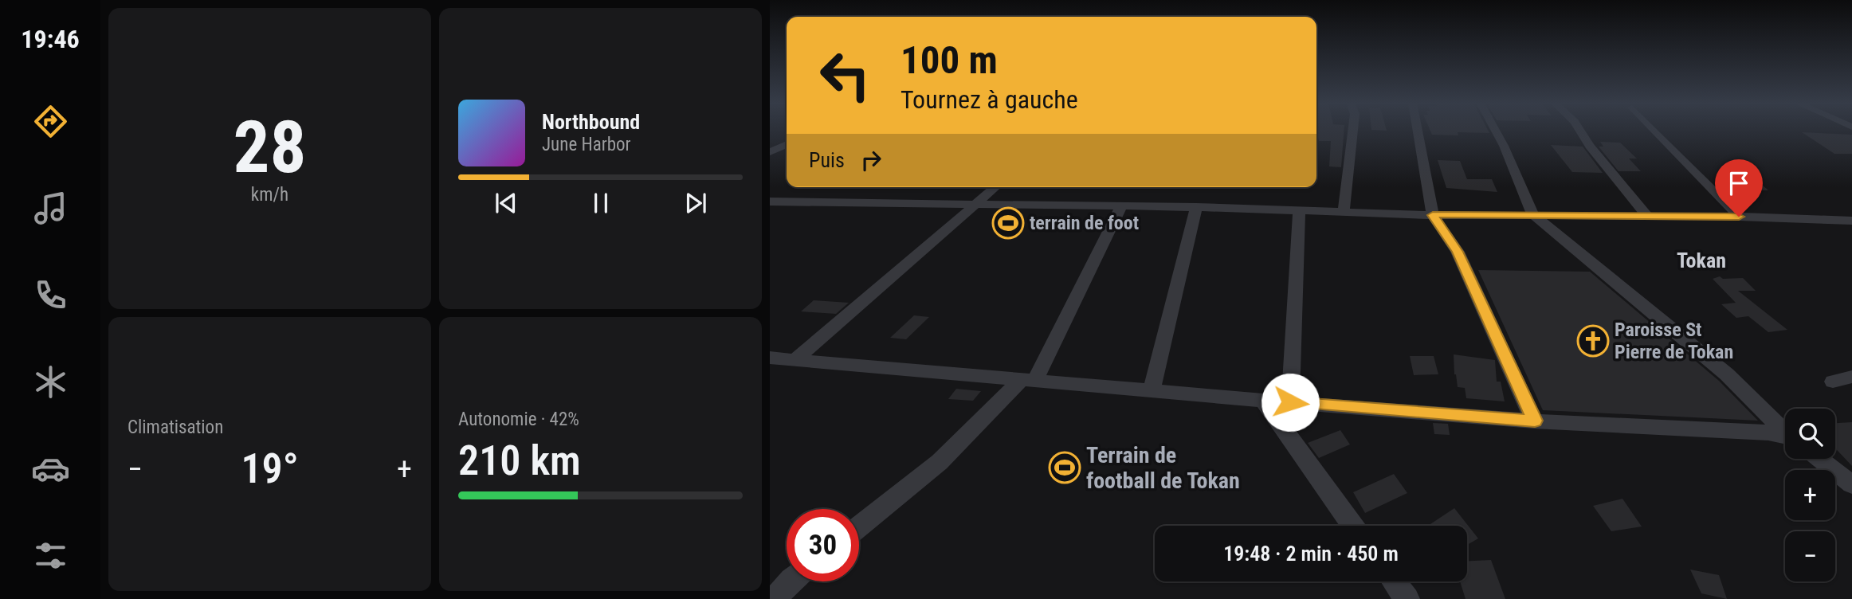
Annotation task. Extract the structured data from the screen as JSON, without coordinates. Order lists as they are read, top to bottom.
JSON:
{
  "districts": ["Tokan"],
  "places": {
    "sports": ["terrain de foot", "Terrain de football de Tokan"],
    "church": ["Paroisse St Pierre de Tokan"]
  },
  "page": {
    "tabs": "19:46",
    "tile": [
      ["28", "km/h"],
      "Climatisation",
      ["Autonomie · 42%", "210 km"]
    ],
    "turn": ["100 m", "Tournez à gauche"],
    "song": ["Northbound", "June Harbor"],
    "then": "Puis",
    "map_buttons": ["+", "−"],
    "heat": ["−", "19°", "+"],
    "limit": "30",
    "trip": "19:48 · 2 min · 450 m"
  }
}
